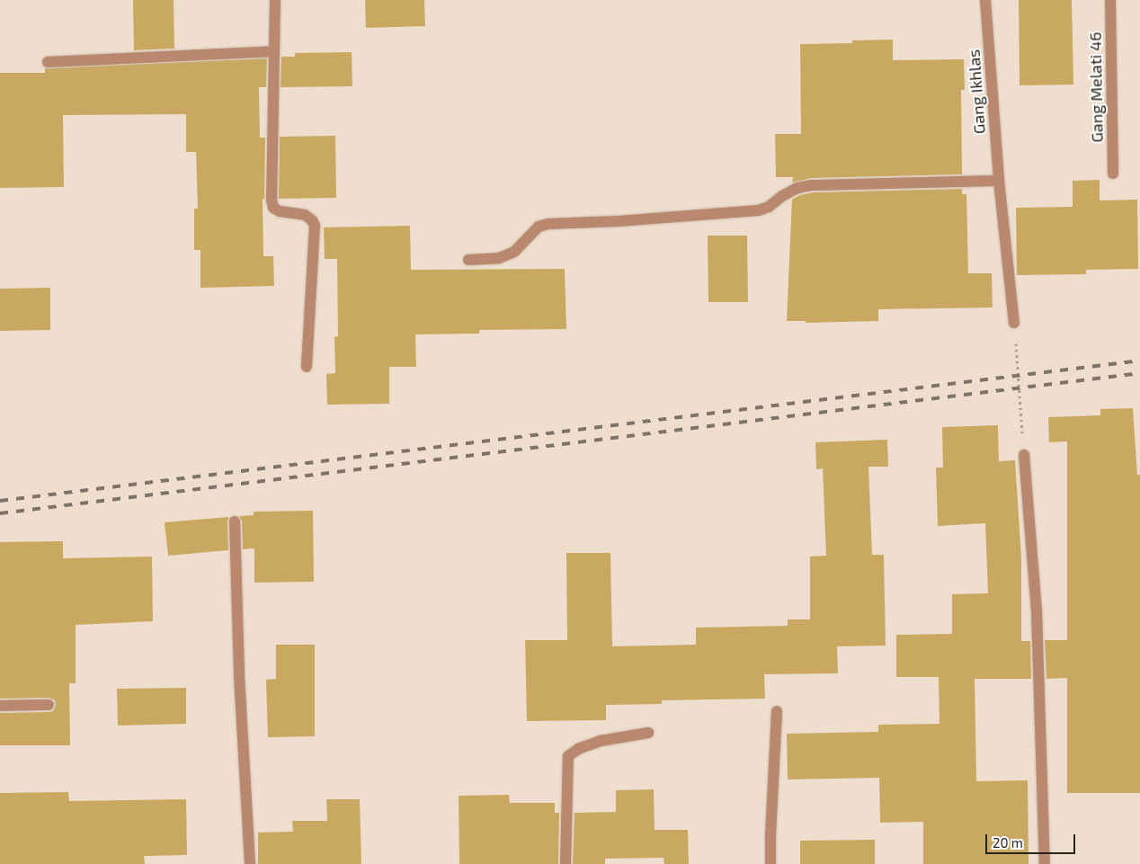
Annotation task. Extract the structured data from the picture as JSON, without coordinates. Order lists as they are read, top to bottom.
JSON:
{
  "streets": {
    "street": ["Gang Melati 46", "Gang Ikhlas"]
  },
  "scale_bar": "20 m"
}
